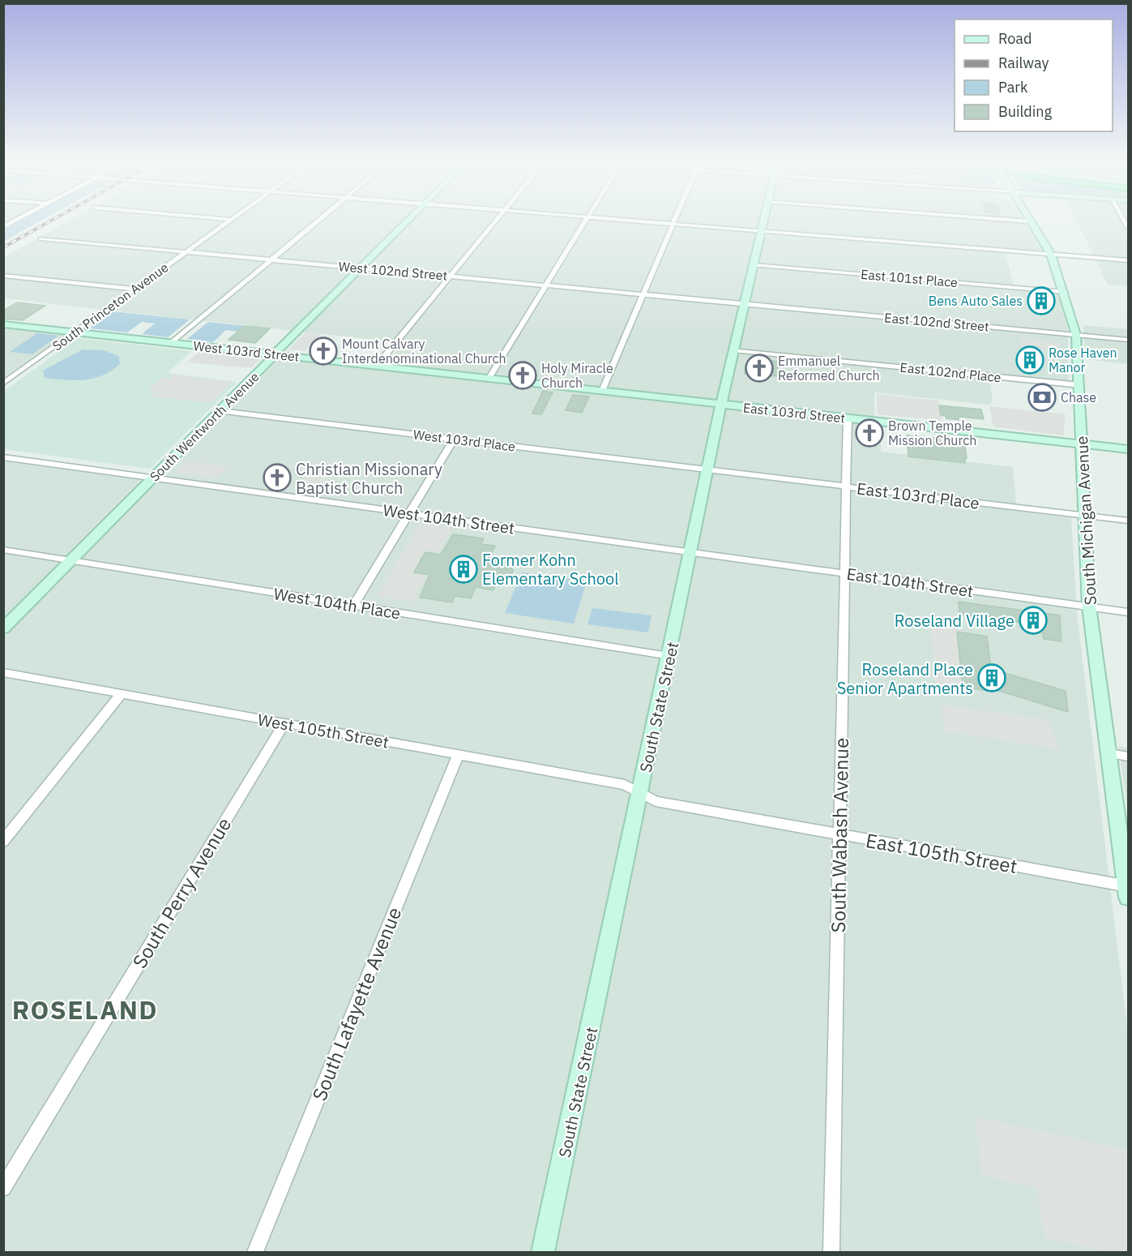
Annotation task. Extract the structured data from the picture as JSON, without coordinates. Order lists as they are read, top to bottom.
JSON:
{
  "streets": {
    "street": [
      "West 102nd Street",
      "East 101st Place",
      "South Princeton Avenue",
      "East 102nd Street",
      "West 103rd Street",
      "East 102nd Place",
      "East 103rd Street",
      "South Wentworth Avenue",
      "West 103rd Place",
      "East 103rd Place",
      "West 104th Street",
      "South Michigan Avenue",
      "East 104th Street",
      "West 104th Place",
      "South State Street",
      "West 105th Street",
      "South Wabash Avenue",
      "East 105th Street",
      "South Perry Avenue",
      "South Lafayette Avenue"
    ]
  },
  "crossings": [
    ["West 102nd Street", "South Princeton Avenue"],
    ["West 102nd Street", "East 102nd Street"],
    ["West 102nd Street", "South Wentworth Avenue"],
    ["West 102nd Street", "South State Street"],
    ["East 101st Place", "South Michigan Avenue"],
    ["East 101st Place", "South State Street"],
    ["South Princeton Avenue", "West 103rd Street"],
    ["East 102nd Street", "South Michigan Avenue"],
    ["East 102nd Street", "South State Street"],
    ["West 103rd Street", "East 103rd Street"],
    ["West 103rd Street", "South Wentworth Avenue"],
    ["West 103rd Street", "South State Street"],
    ["East 102nd Place", "South Michigan Avenue"],
    ["East 102nd Place", "South State Street"],
    ["East 103rd Street", "South Michigan Avenue"],
    ["East 103rd Street", "South State Street"],
    ["East 103rd Street", "South Wabash Avenue"],
    ["South Wentworth Avenue", "West 103rd Place"],
    ["South Wentworth Avenue", "West 104th Street"],
    ["South Wentworth Avenue", "West 104th Place"],
    ["West 103rd Place", "East 103rd Place"],
    ["West 103rd Place", "South State Street"],
    ["East 103rd Place", "South Michigan Avenue"],
    ["East 103rd Place", "South State Street"],
    ["East 103rd Place", "South Wabash Avenue"],
    ["West 104th Street", "East 104th Street"],
    ["West 104th Street", "South State Street"],
    ["South Michigan Avenue", "East 104th Street"],
    ["South Michigan Avenue", "East 105th Street"],
    ["East 104th Street", "South State Street"],
    ["East 104th Street", "South Wabash Avenue"],
    ["West 104th Place", "South State Street"],
    ["South State Street", "West 105th Street"],
    ["South State Street", "East 105th Street"],
    ["West 105th Street", "East 105th Street"],
    ["West 105th Street", "South Perry Avenue"],
    ["West 105th Street", "South Lafayette Avenue"],
    ["South Wabash Avenue", "East 105th Street"]
  ],
  "districts": ["ROSELAND"],
  "places": {
    "building": [
      "Bens Auto Sales",
      "Rose Haven Manor",
      "Former Kohn Elementary School",
      "Roseland Village",
      "Roseland Place Senior Apartments"
    ],
    "church": [
      "Mount Calvary Interdenominational Church",
      "Emmanuel Reformed Church",
      "Holy Miracle Church",
      "Brown Temple Mission Church",
      "Christian Missionary Baptist Church"
    ],
    "bank": ["Chase"]
  },
  "legend": [
    "Road",
    "Railway",
    "Park",
    "Building"
  ]
}
